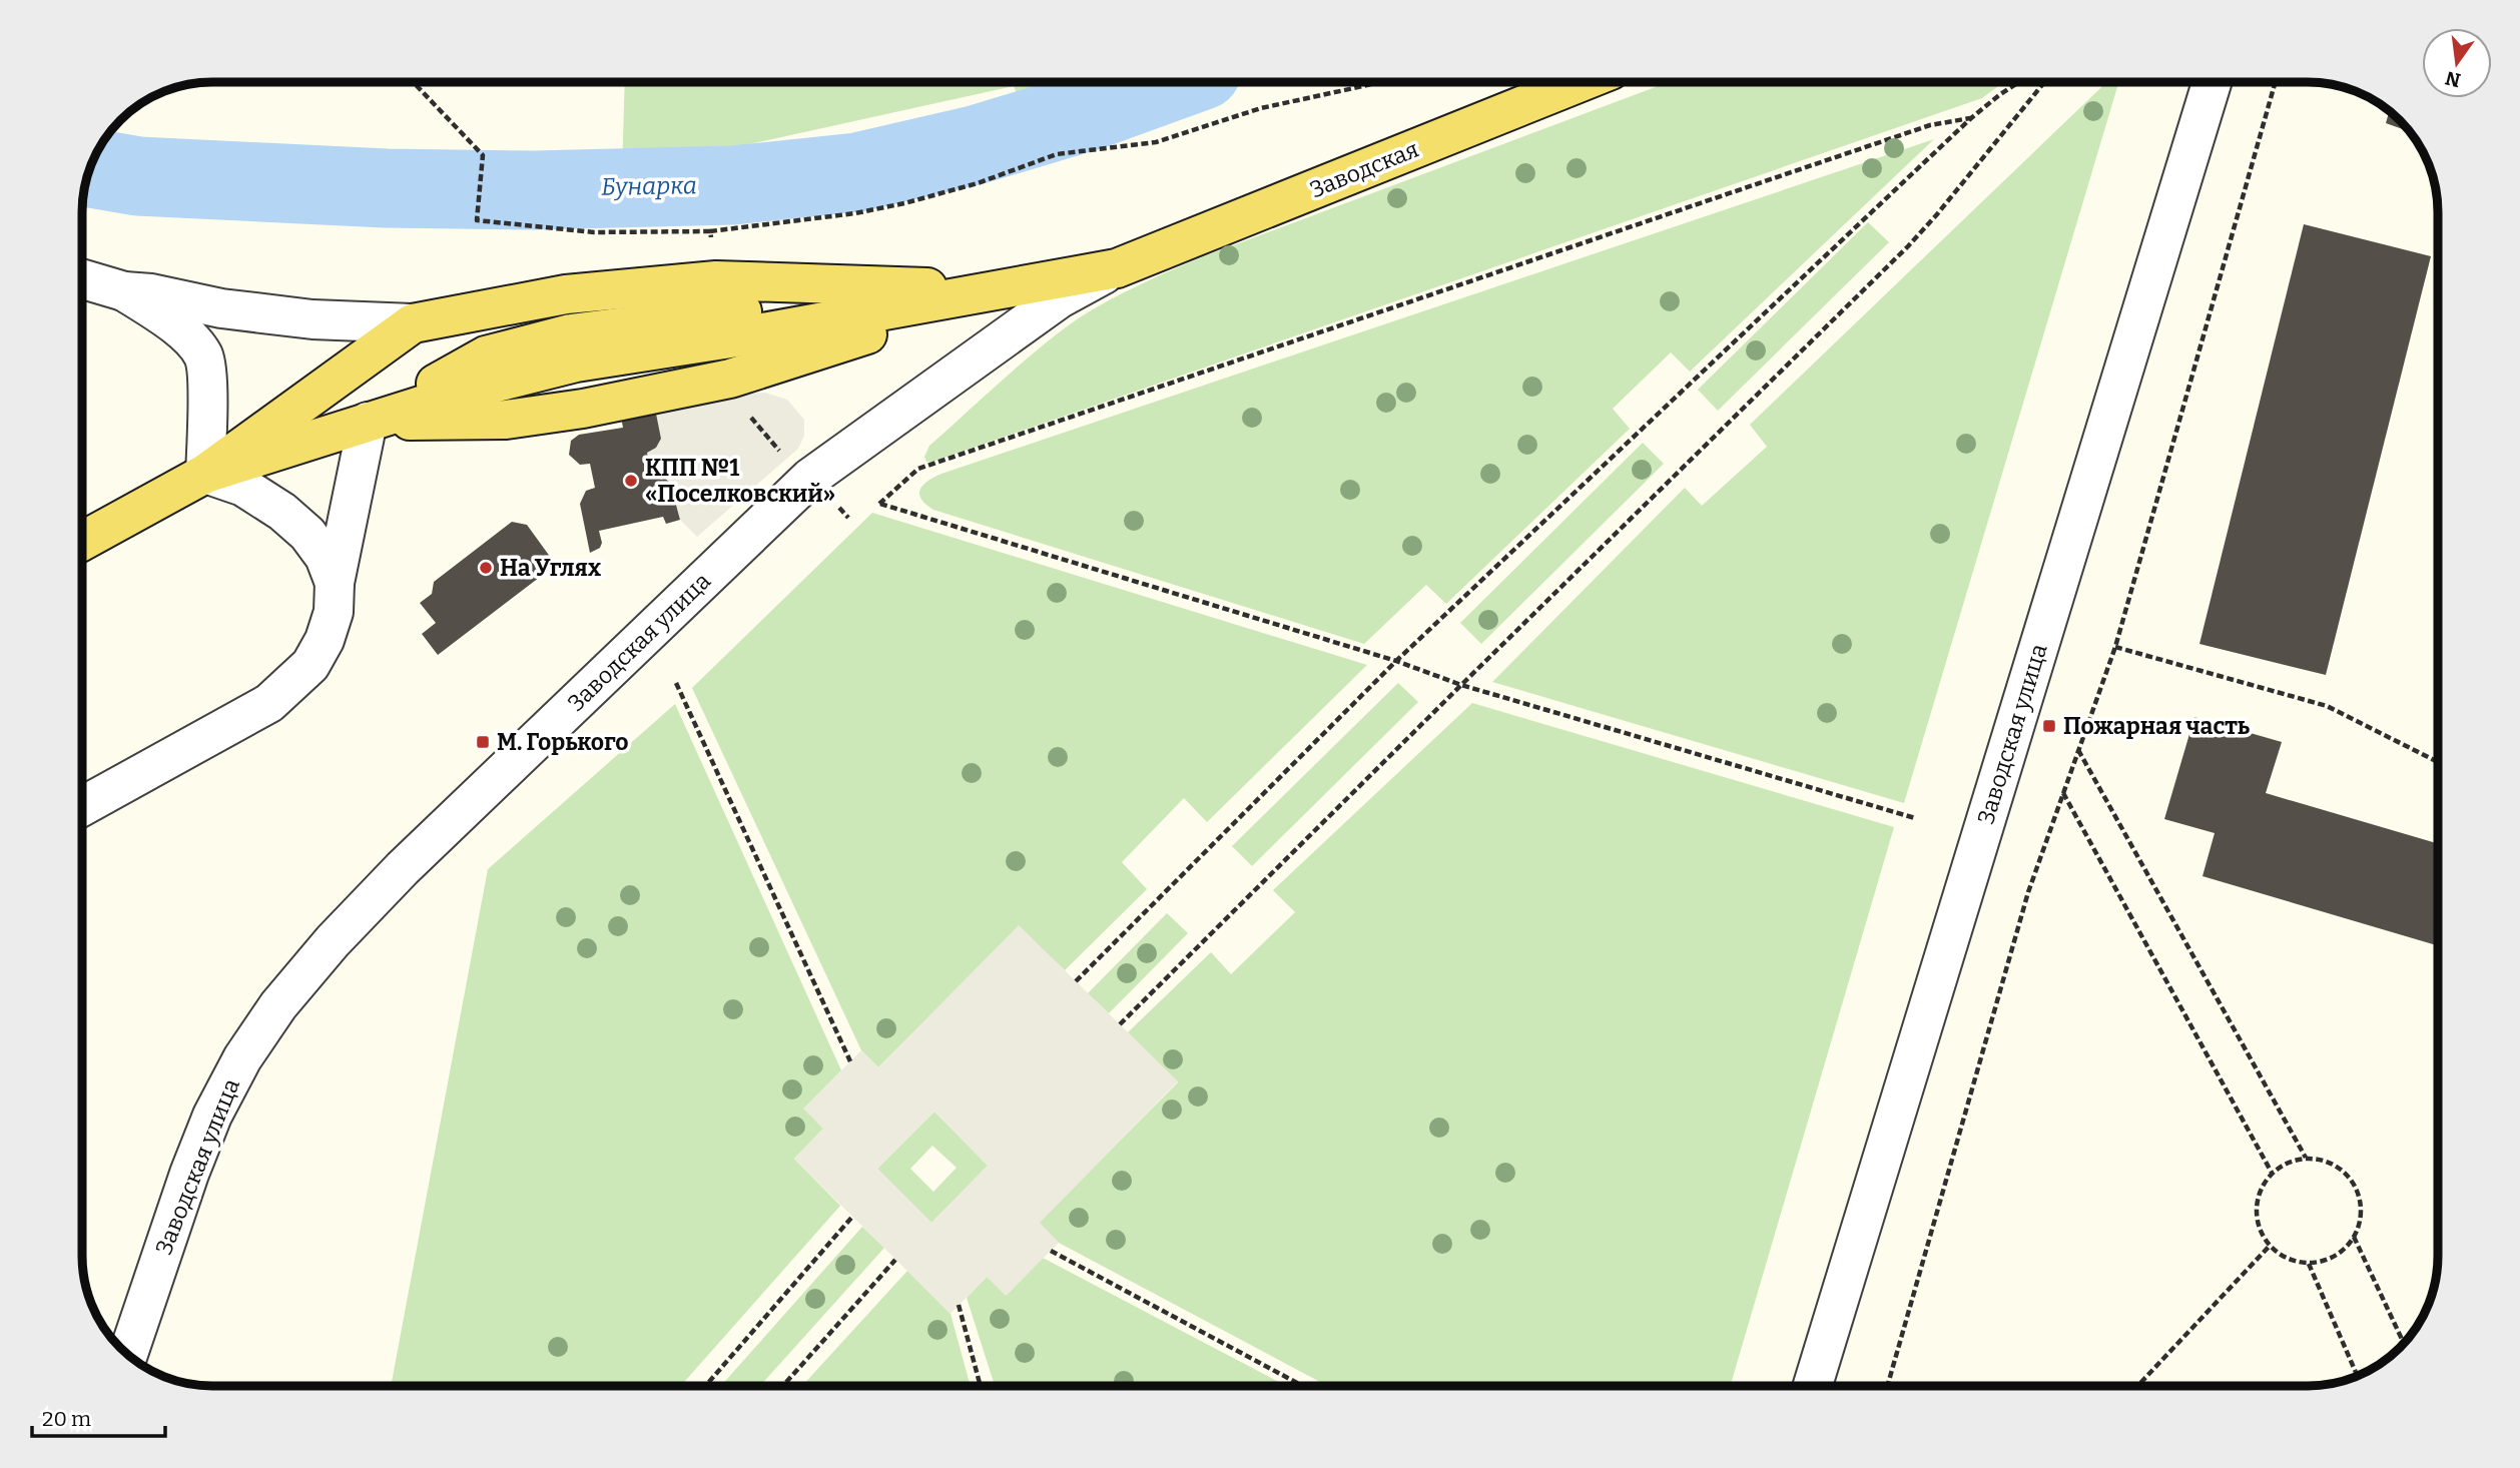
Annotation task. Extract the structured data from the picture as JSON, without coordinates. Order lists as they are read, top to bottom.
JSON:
{
  "streets": {
    "main road": ["Заводская"],
    "street": ["Заводская улица"]
  },
  "crossings": [
    ["Заводская", "Заводская улица"]
  ],
  "water": ["Бунарка"],
  "places": {
    "other": ["КПП №1 «Поселковский»", "На Углях"],
    "transit": ["Пожарная часть", "М. Горького"]
  },
  "scale_bar": "20 m",
  "north": "bottom"
}
